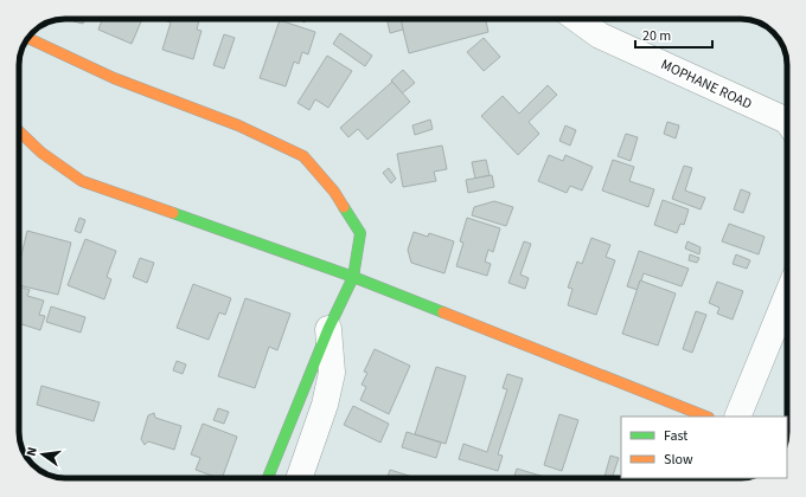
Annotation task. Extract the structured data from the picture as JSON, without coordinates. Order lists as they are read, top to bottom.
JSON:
{
  "streets": {
    "street": ["MOPHANE ROAD"]
  },
  "legend": ["Fast", "Slow"],
  "scale_bar": "20 m",
  "north": "left"
}
